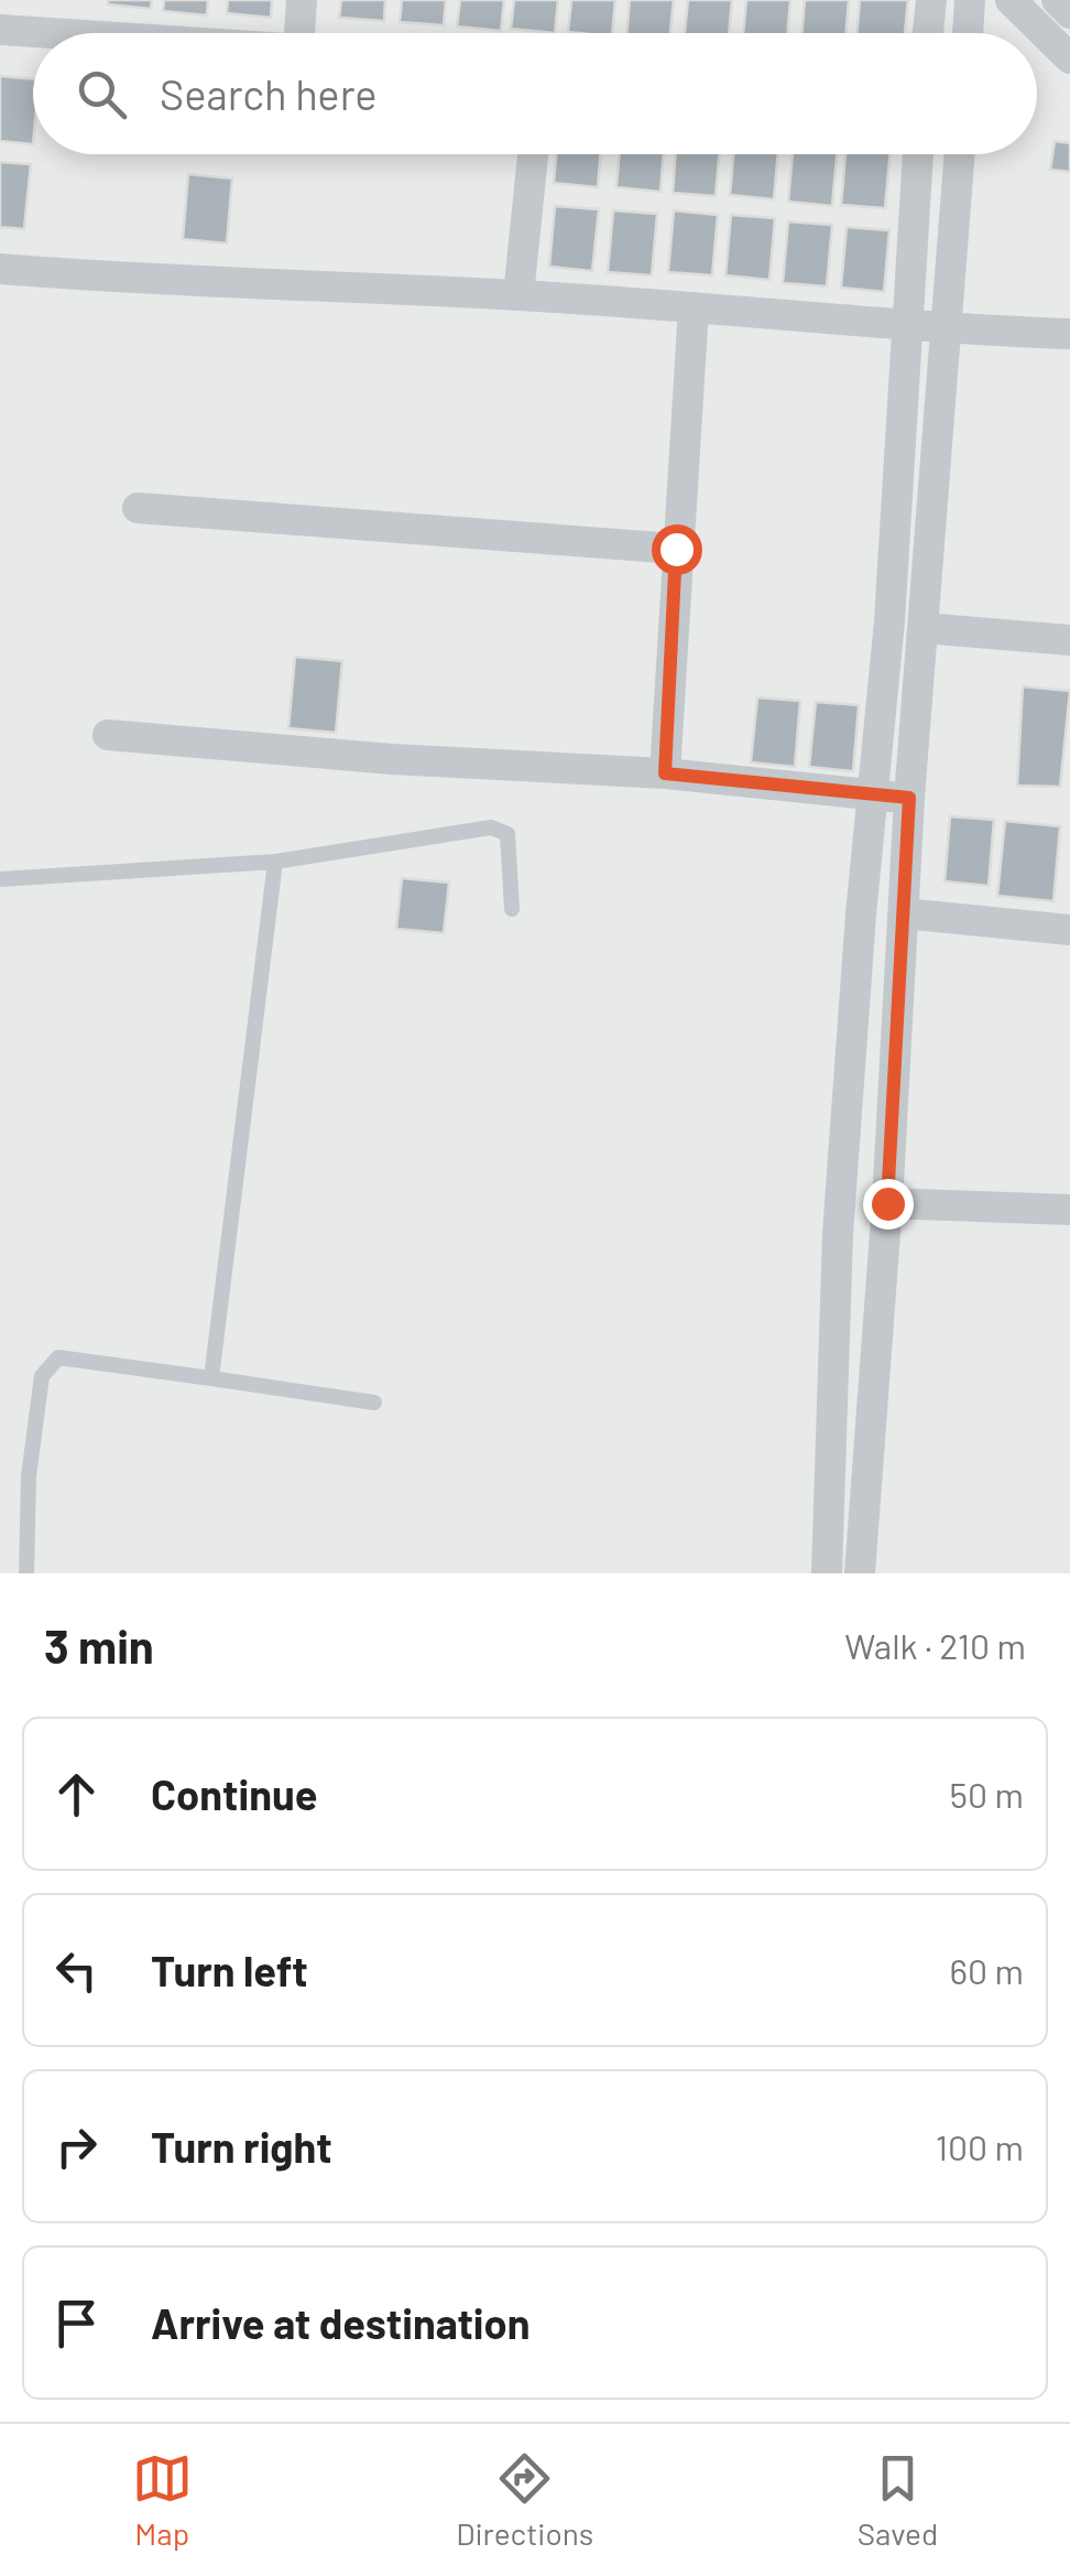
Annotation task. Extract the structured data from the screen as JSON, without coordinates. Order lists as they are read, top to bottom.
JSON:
{
  "page": {
    "search": "Search here",
    "heading": ["3 min", "Walk · 210 m"],
    "list": [
      ["Continue", "50 m"],
      ["Turn left", "60 m"],
      ["Turn right", "100 m"],
      "Arrive at destination"
    ],
    "nav": ["Map", "Directions", "Saved"]
  }
}
